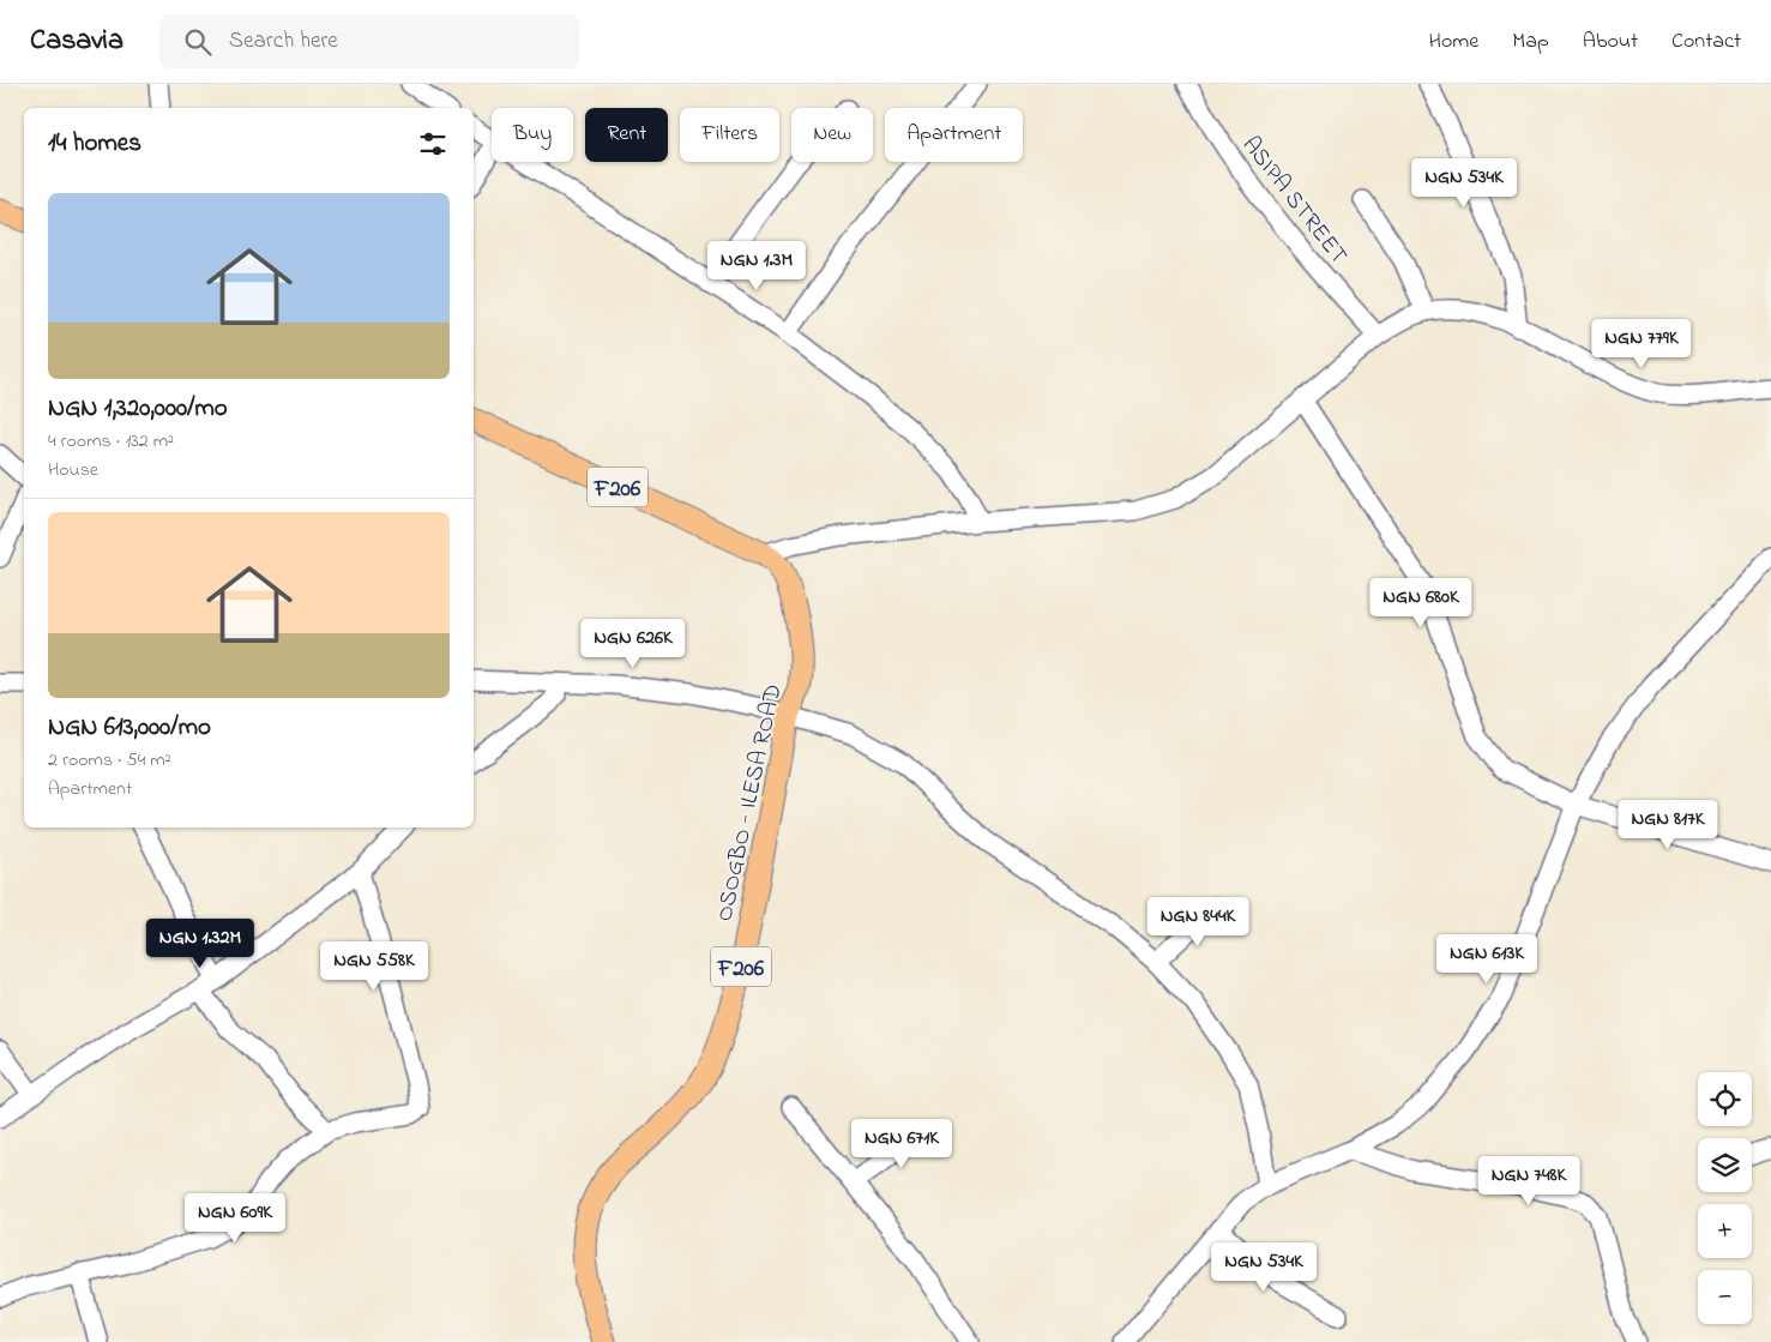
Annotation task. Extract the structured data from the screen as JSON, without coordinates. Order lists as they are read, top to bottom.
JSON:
{
  "streets": {
    "main road": ["F206", "OSOGBO - ILESA ROAD"],
    "street": ["ASIPA STREET"]
  },
  "page": {
    "header": "Casavia",
    "search": "Search here",
    "nav": [
      "Home",
      "Map",
      "About",
      "Contact"
    ],
    "chip": [
      "Buy",
      "Rent",
      "Filters",
      "New",
      "Apartment"
    ],
    "heading": "14 homes",
    "price": [
      "NGN 534K",
      "NGN 1.3M",
      "NGN 779K",
      "NGN 680K",
      "NGN 626K",
      "NGN 817K",
      "NGN 844K",
      "NGN 1.32M",
      "NGN 613K",
      "NGN 558K",
      "NGN 671K",
      "NGN 748K",
      "NGN 609K",
      "NGN 534K"
    ],
    "list": [
      {
        "name": "NGN 1,320,000/mo",
        "note": "4 rooms · 132 m² · House"
      },
      {
        "name": "NGN 613,000/mo",
        "note": "2 rooms · 54 m² · Apartment"
      }
    ],
    "map_buttons": ["+", "−"]
  }
}
